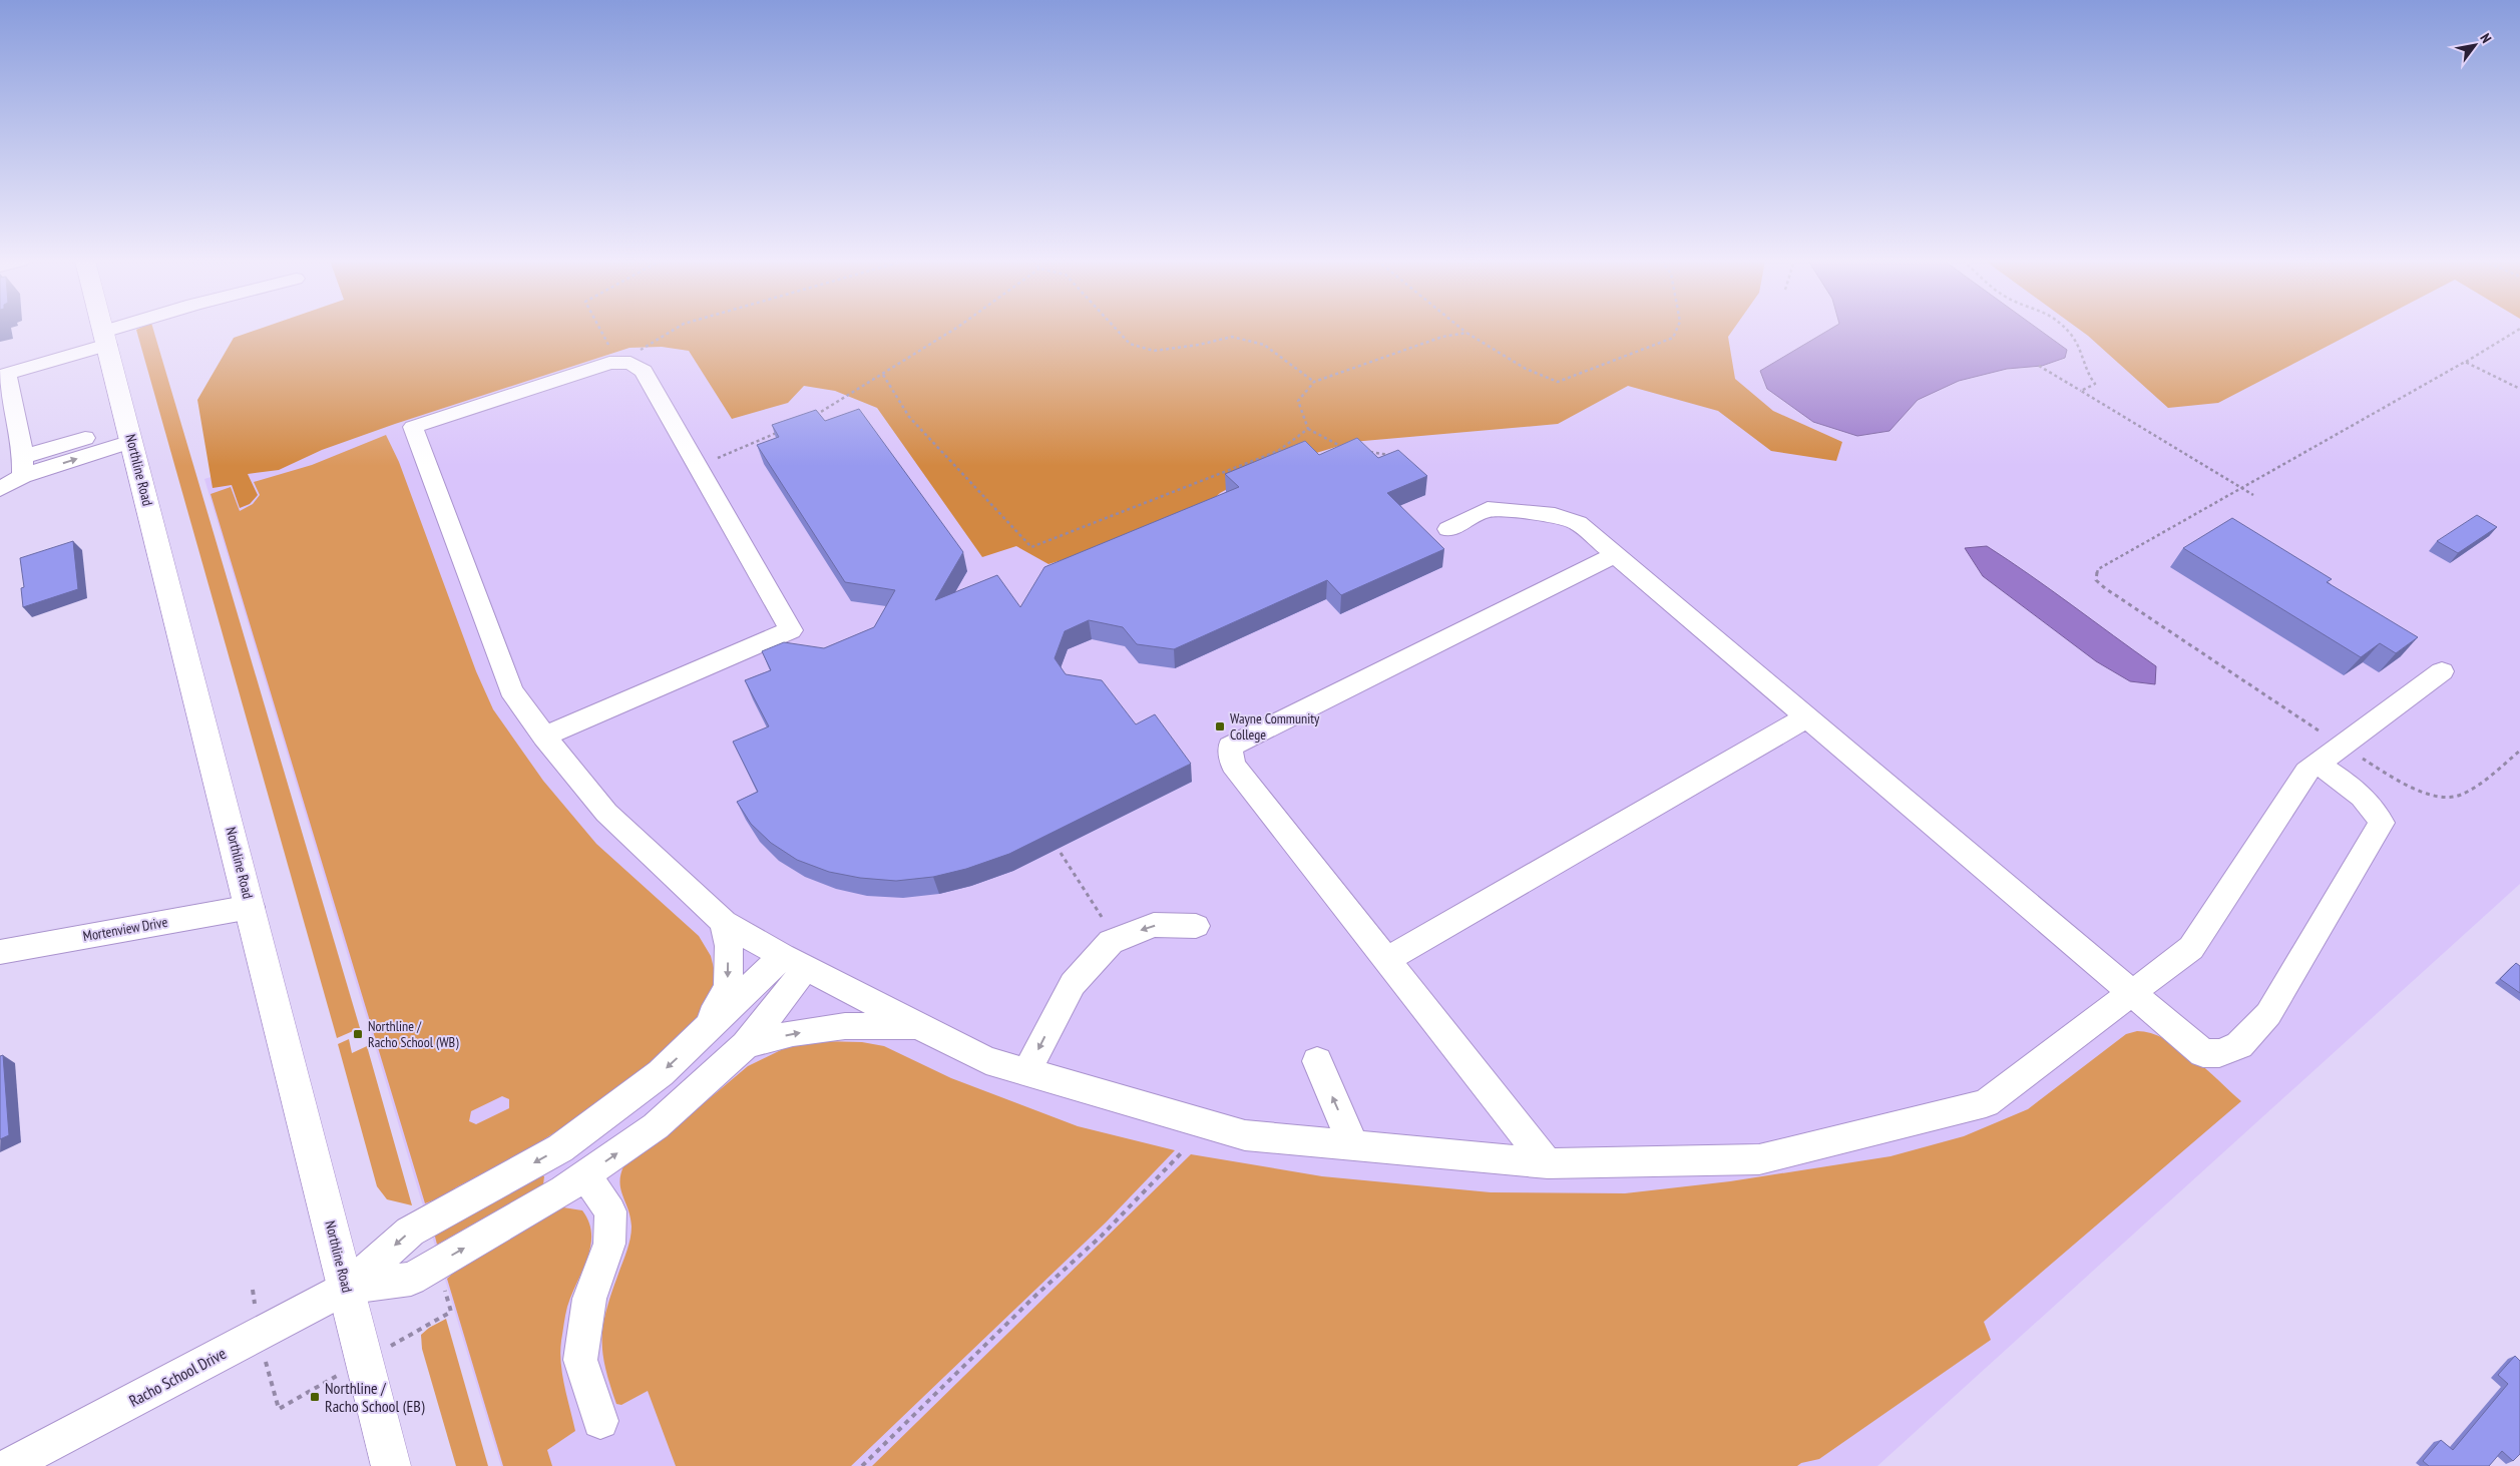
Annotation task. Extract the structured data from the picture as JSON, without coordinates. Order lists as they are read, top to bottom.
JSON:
{
  "streets": {
    "main road": ["Northline Road"],
    "street": ["Mortenview Drive", "Racho School Drive"]
  },
  "crossings": [
    ["Northline Road", "Mortenview Drive"],
    ["Northline Road", "Racho School Drive"]
  ],
  "places": {
    "transit": ["Wayne Community College", "Northline / Racho School (WB)", "Northline / Racho School (EB)"]
  },
  "north": "top right"
}
